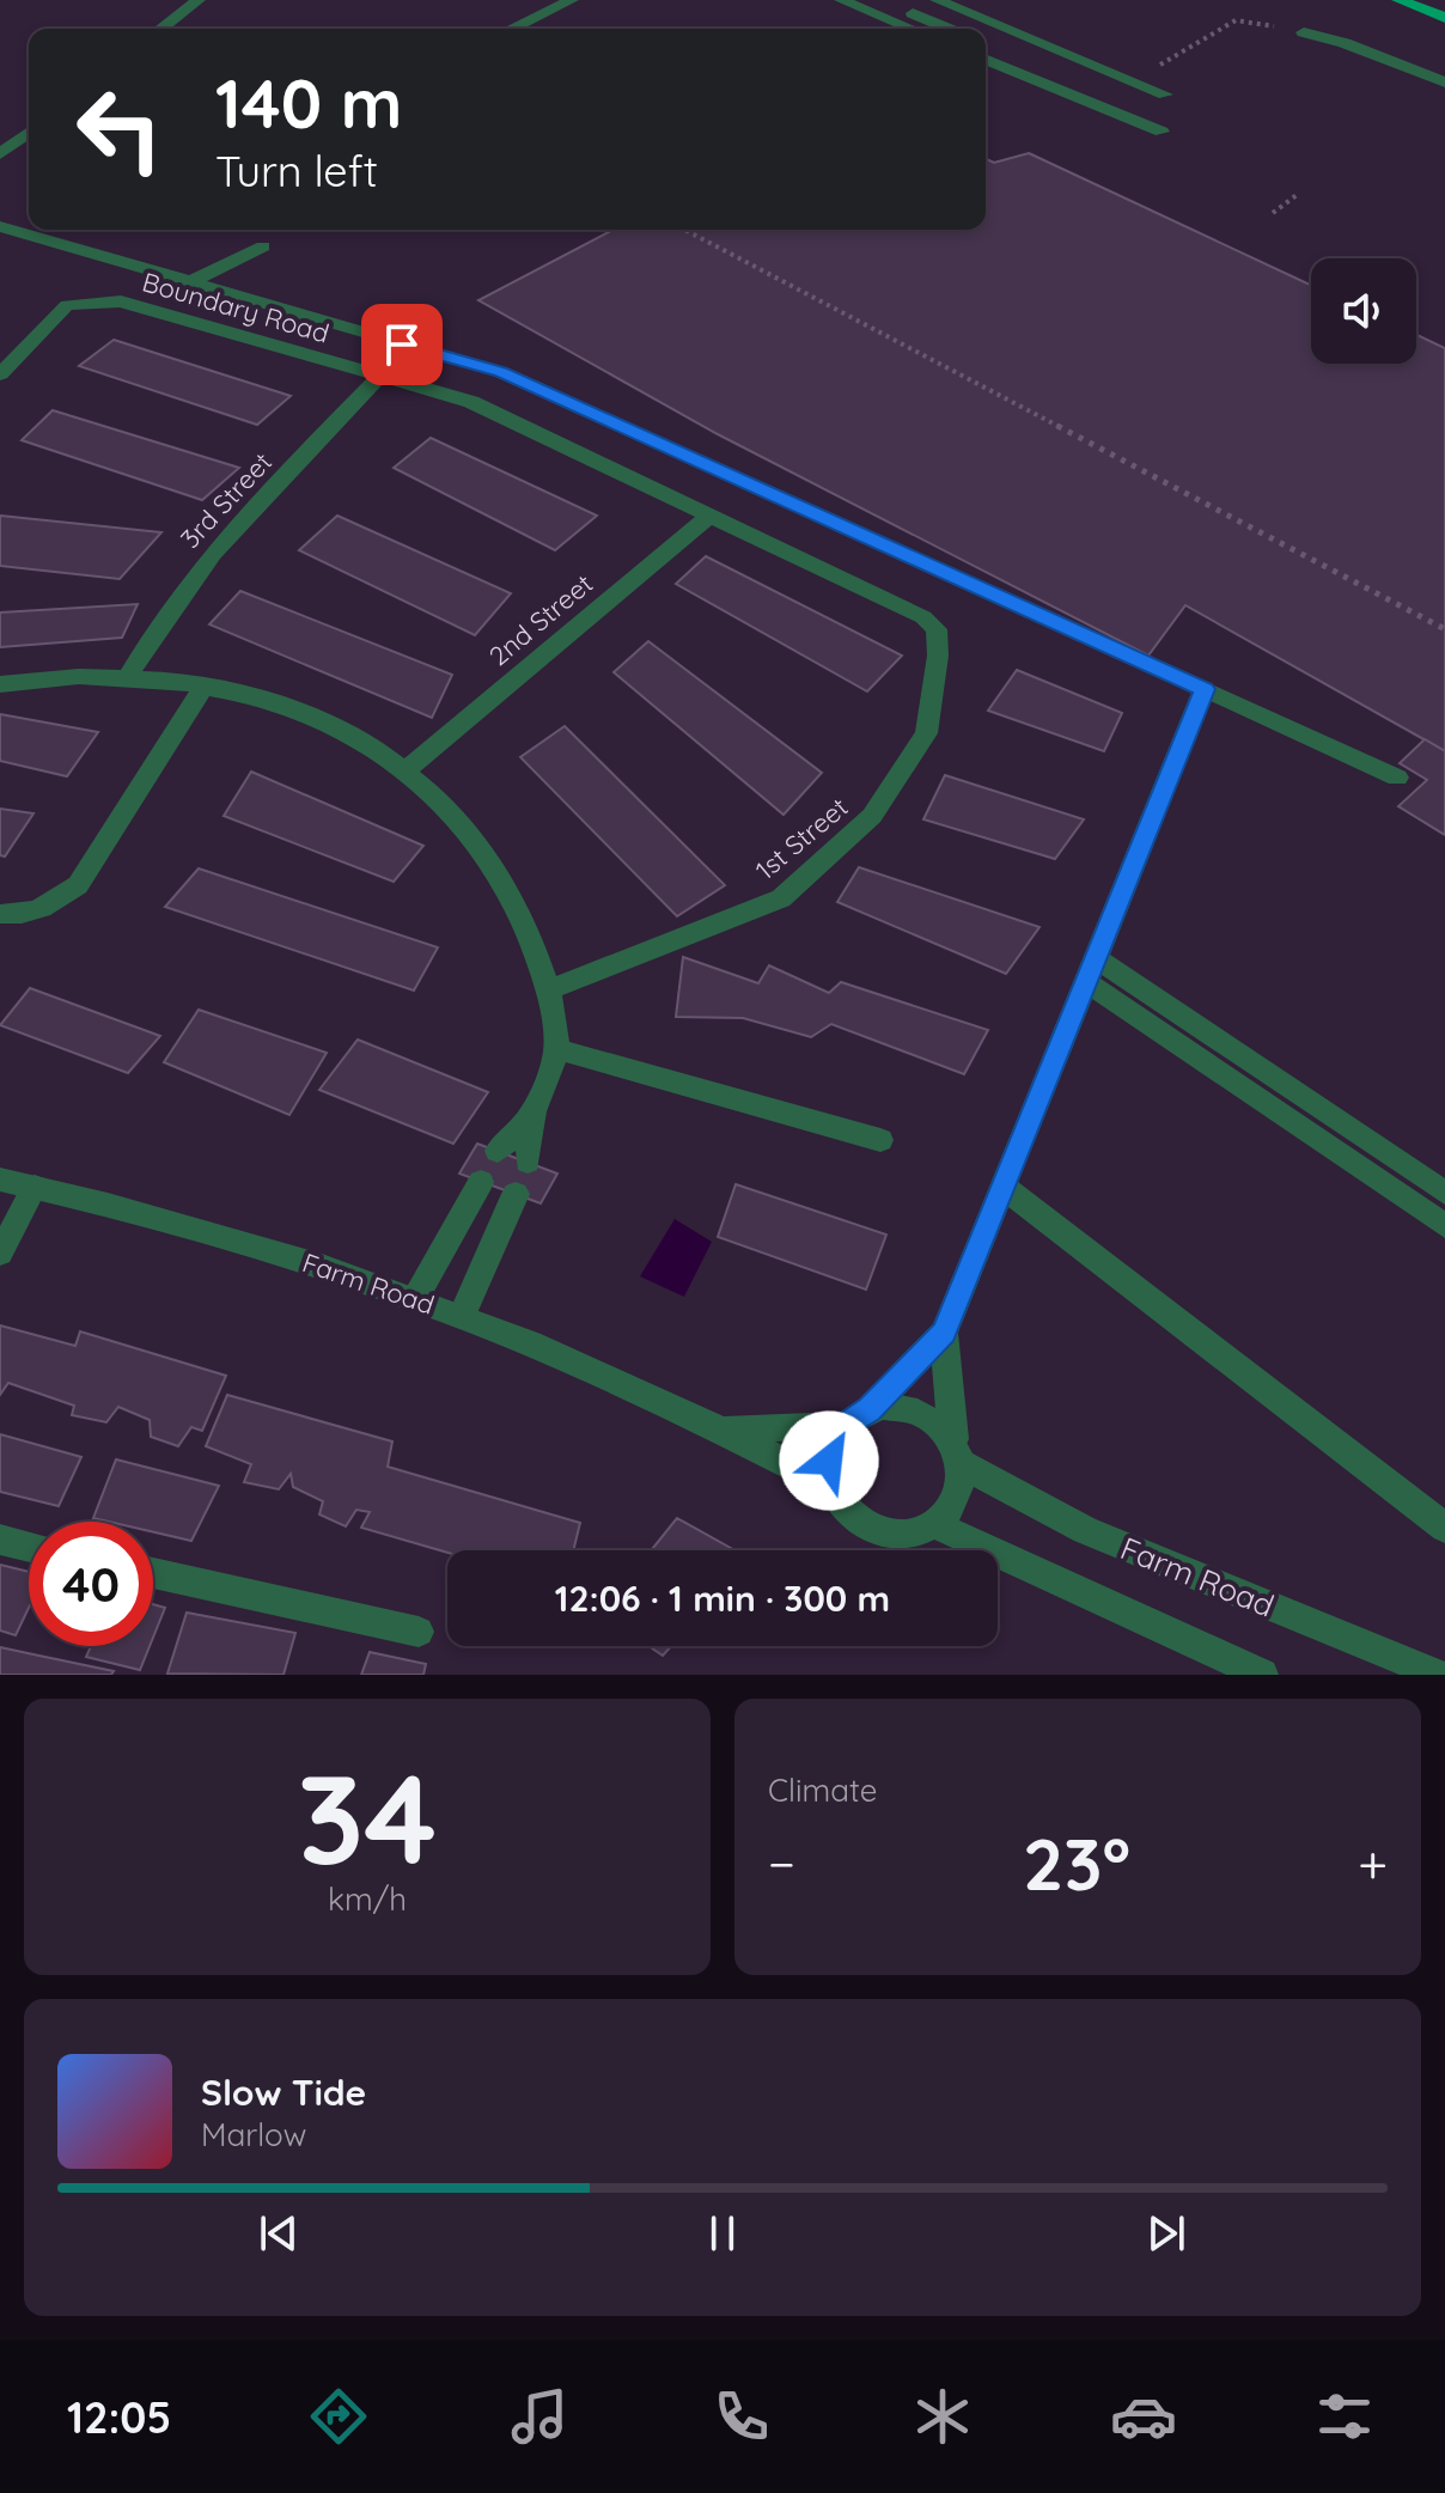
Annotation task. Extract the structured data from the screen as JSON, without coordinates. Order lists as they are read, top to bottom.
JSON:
{
  "streets": {
    "street": [
      "Boundary Road",
      "3rd Street",
      "2nd Street",
      "1st Street",
      "Farm Road"
    ]
  },
  "crossings": [
    ["Boundary Road", "3rd Street"],
    ["Boundary Road", "2nd Street"],
    ["Boundary Road", "1st Street"]
  ],
  "page": {
    "turn": ["140 m", "Turn left"],
    "limit": "40",
    "trip": "12:06 · 1 min · 300 m",
    "tile": [
      ["34", "km/h"],
      "Climate"
    ],
    "heat": ["−", "23°", "+"],
    "song": ["Slow Tide", "Marlow"],
    "tabs": "12:05"
  }
}
